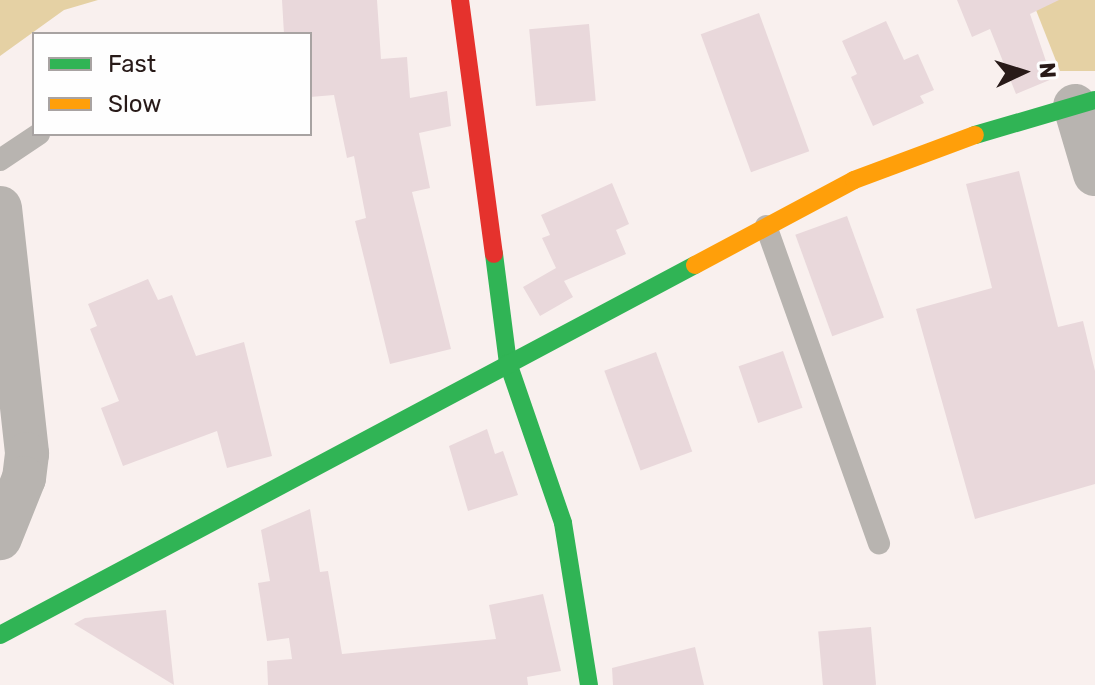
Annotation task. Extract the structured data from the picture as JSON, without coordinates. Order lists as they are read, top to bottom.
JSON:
{
  "legend": ["Fast", "Slow"],
  "north": "right"
}
